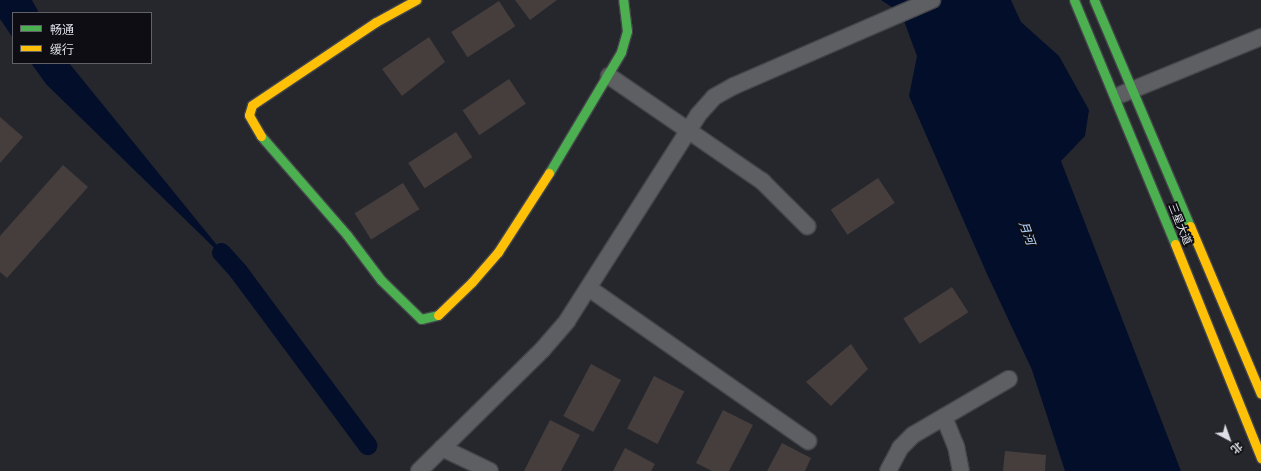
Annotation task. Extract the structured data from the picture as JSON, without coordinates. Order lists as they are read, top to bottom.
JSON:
{
  "streets": {
    "street": ["三星大道"]
  },
  "water": ["月河"],
  "legend": ["畅通", "缓行"],
  "north": "bottom right"
}
